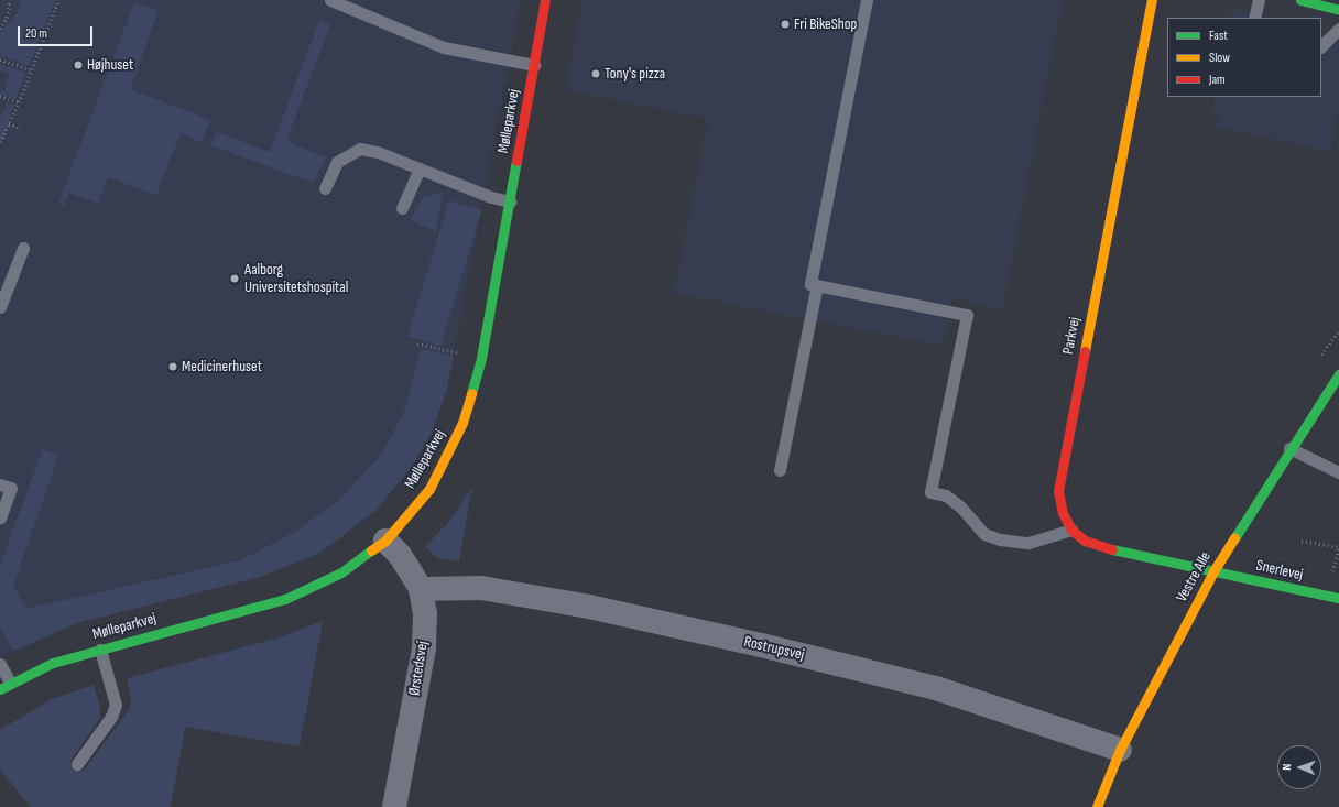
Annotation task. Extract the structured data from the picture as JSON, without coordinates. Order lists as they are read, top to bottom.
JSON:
{
  "streets": {
    "street": [
      "Mølleparkvej",
      "Parkvej",
      "Snerlevej",
      "Vestre Alle",
      "Rostrupsvej",
      "Ørstedsvej"
    ]
  },
  "crossings": [
    ["Mølleparkvej", "Ørstedsvej"],
    ["Parkvej", "Snerlevej"],
    ["Parkvej", "Vestre Alle"],
    ["Snerlevej", "Vestre Alle"],
    ["Vestre Alle", "Rostrupsvej"],
    ["Rostrupsvej", "Ørstedsvej"]
  ],
  "places": [
    "Fri BikeShop",
    "Højhuset",
    "Tony's pizza",
    "Aalborg Universitetshospital",
    "Medicinerhuset"
  ],
  "legend": ["Fast", "Slow", "Jam"],
  "scale_bar": "20 m",
  "north": "left"
}
